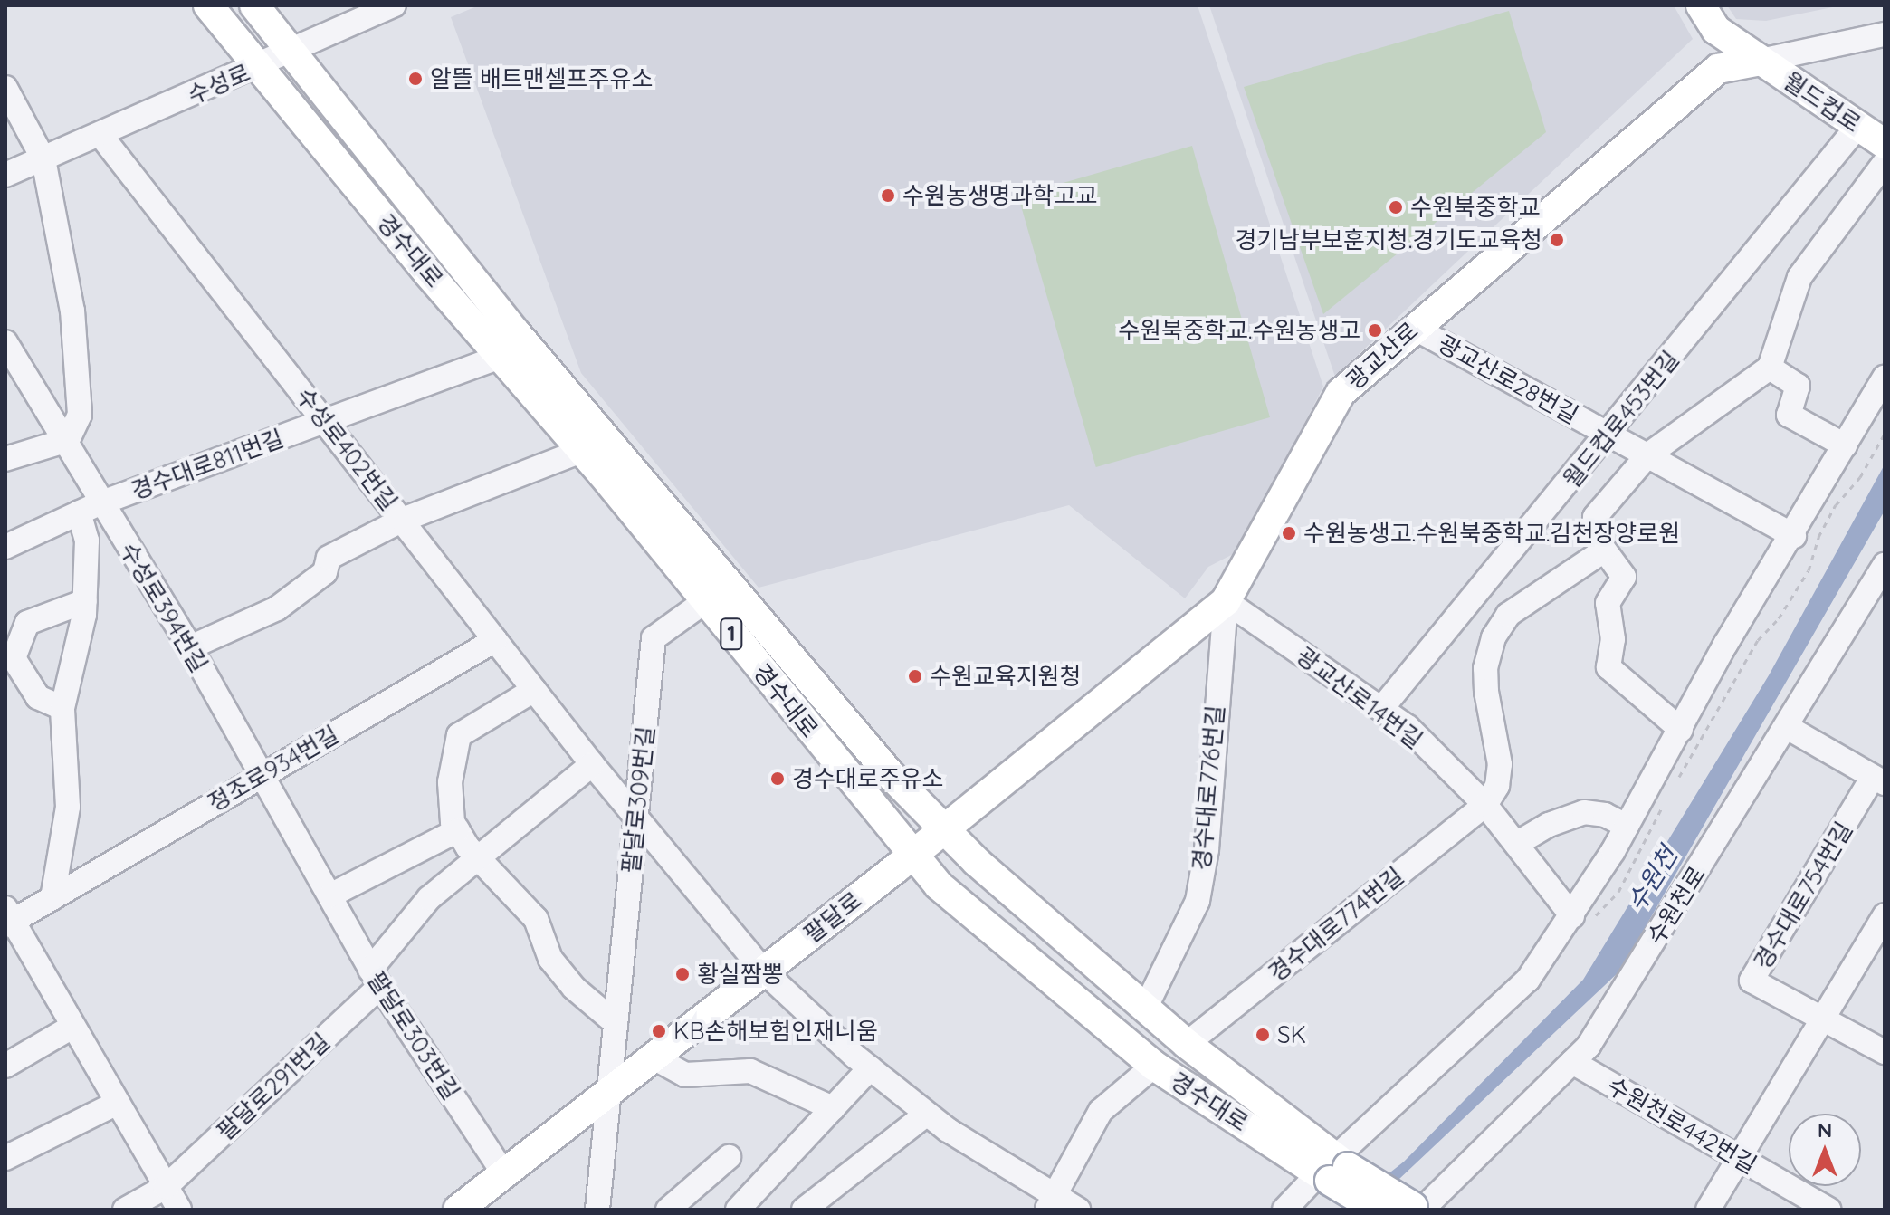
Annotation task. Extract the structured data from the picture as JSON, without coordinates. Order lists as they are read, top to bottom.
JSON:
{
  "streets": {
    "main road": [
      "월드컵로",
      "경수대로",
      "광교산로",
      "1",
      "팔달로"
    ],
    "street": [
      "수성로",
      "광교산로28번길",
      "월드컵로453번길",
      "수성로402번길",
      "경수대로811번길",
      "수성로394번길",
      "광교산로14번길",
      "정조로934번길",
      "경수대로776번길",
      "팔달로309번길",
      "경수대로754번길",
      "수원천로",
      "경수대로774번길",
      "팔달로303번길",
      "팔달로291번길",
      "수원천로442번길"
    ]
  },
  "crossings": [
    ["수성로", "경수대로"],
    ["수성로", "수성로402번길"],
    ["월드컵로", "광교산로"],
    ["월드컵로", "월드컵로453번길"],
    ["경수대로", "광교산로"],
    ["경수대로", "경수대로811번길"],
    ["경수대로", "1"],
    ["경수대로", "경수대로776번길"],
    ["경수대로", "팔달로309번길"],
    ["경수대로", "팔달로"],
    ["경수대로", "경수대로774번길"],
    ["광교산로", "광교산로28번길"],
    ["광교산로", "광교산로14번길"],
    ["광교산로", "경수대로776번길"],
    ["광교산로", "팔달로"],
    ["광교산로28번길", "월드컵로453번길"],
    ["월드컵로453번길", "광교산로14번길"],
    ["수성로402번길", "경수대로811번길"],
    ["수성로402번길", "정조로934번길"],
    ["수성로402번길", "팔달로309번길"],
    ["수성로402번길", "팔달로"],
    ["경수대로811번길", "수성로394번길"],
    ["수성로394번길", "정조로934번길"],
    ["수성로394번길", "팔달로303번길"],
    ["1", "수원천로"],
    ["광교산로14번길", "경수대로776번길"],
    ["광교산로14번길", "경수대로774번길"],
    ["정조로934번길", "팔달로303번길"],
    ["팔달로309번길", "팔달로"],
    ["수원천로", "수원천로442번길"],
    ["팔달로", "팔달로303번길"],
    ["팔달로303번길", "팔달로291번길"]
  ],
  "water": ["수원천"],
  "places": [
    "알뜰 배트맨셀프주유소",
    "수원농생명과학고교",
    "수원북중학교",
    "경기남부보훈지청.경기도교육청",
    "수원북중학교.수원농생고",
    "수원농생고.수원북중학교.김천장양로원",
    "수원교육지원청",
    "경수대로주유소",
    "황실짬뽕",
    "KB손해보험인재니움",
    "SK"
  ],
  "north": "top"
}
